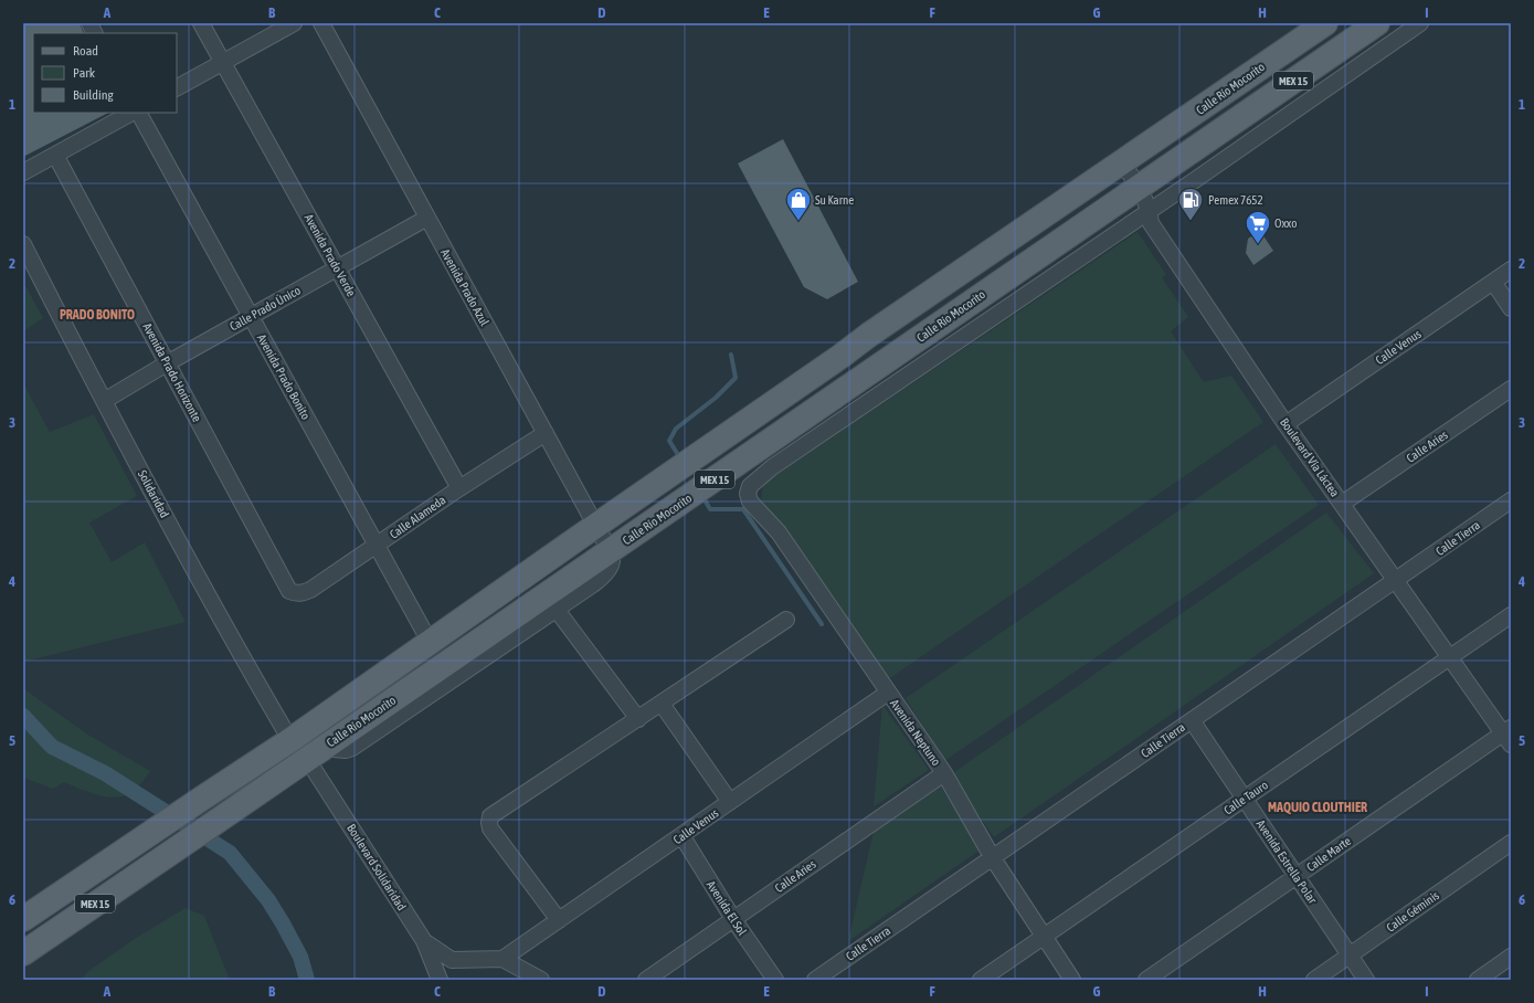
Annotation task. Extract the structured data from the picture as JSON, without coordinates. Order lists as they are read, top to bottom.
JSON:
{
  "streets": {
    "main road": ["MEX 15", "Calle Río Mocorito"],
    "street": [
      "Avenida Prado Verde",
      "Avenida Prado Azul",
      "Calle Prado Único",
      "Calle Venus",
      "Avenida Prado Horizonte",
      "Avenida Prado Bonito",
      "Calle Aries",
      "Boulevard Vía Láctea",
      "Solidaridad",
      "Calle Alameda",
      "Calle Tierra",
      "Avenida Neptuno",
      "Calle Tauro",
      "Calle Marte",
      "Avenida Estrella Polar",
      "Boulevard Solidaridad",
      "Avenida El Sol",
      "Calle Géminis"
    ]
  },
  "crossings": [
    ["Calle Río Mocorito", "Avenida Prado Azul"],
    ["Calle Río Mocorito", "Avenida Prado Bonito"],
    ["Calle Río Mocorito", "Boulevard Vía Láctea"],
    ["Calle Río Mocorito", "Solidaridad"],
    ["Calle Río Mocorito", "Boulevard Solidaridad"],
    ["Avenida Prado Verde", "Calle Prado Único"],
    ["Avenida Prado Verde", "Calle Alameda"],
    ["Avenida Prado Azul", "Calle Prado Único"],
    ["Avenida Prado Azul", "Calle Alameda"],
    ["Calle Prado Único", "Avenida Prado Horizonte"],
    ["Calle Prado Único", "Avenida Prado Bonito"],
    ["Calle Prado Único", "Solidaridad"],
    ["Calle Venus", "Boulevard Vía Láctea"],
    ["Calle Venus", "Avenida Neptuno"],
    ["Calle Venus", "Avenida El Sol"],
    ["Avenida Prado Horizonte", "Calle Alameda"],
    ["Avenida Prado Bonito", "Calle Alameda"],
    ["Calle Aries", "Boulevard Vía Láctea"],
    ["Calle Aries", "Avenida Neptuno"],
    ["Calle Aries", "Avenida El Sol"],
    ["Boulevard Vía Láctea", "Calle Tierra"],
    ["Boulevard Vía Láctea", "Avenida Neptuno"],
    ["Boulevard Vía Láctea", "Calle Tauro"],
    ["Boulevard Vía Láctea", "Calle Marte"],
    ["Calle Tierra", "Avenida Neptuno"],
    ["Calle Tierra", "Avenida Estrella Polar"],
    ["Avenida Neptuno", "Calle Tauro"],
    ["Calle Tauro", "Avenida Estrella Polar"],
    ["Calle Marte", "Avenida Estrella Polar"],
    ["Avenida Estrella Polar", "Calle Géminis"]
  ],
  "districts": ["PRADO BONITO", "MAQUIO CLOUTHIER"],
  "places": {
    "shop": ["Su Karne"],
    "fuel station": ["Pemex 7652"],
    "supermarket": ["Oxxo"]
  },
  "legend": ["Road", "Park", "Building"],
  "grid": {
    "columns": [
      "A",
      "B",
      "C",
      "D",
      "E",
      "F",
      "G",
      "H",
      "I"
    ],
    "rows": [
      "1",
      "2",
      "3",
      "4",
      "5",
      "6"
    ]
  }
}
